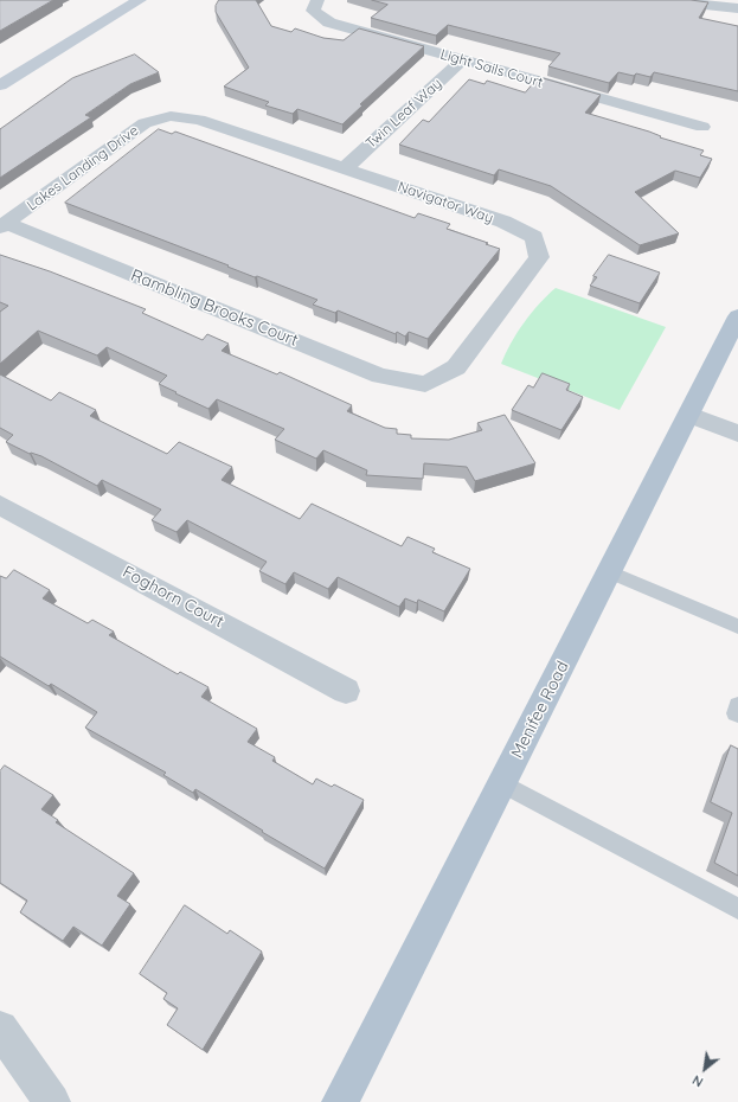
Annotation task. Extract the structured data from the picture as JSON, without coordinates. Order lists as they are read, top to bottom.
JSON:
{
  "streets": {
    "main road": ["Menifee Road"],
    "street": [
      "Light Sails Court",
      "Twin Leaf Way",
      "Lakes Landing Drive",
      "Navigator Way",
      "Rambling Brooks Court",
      "Foghorn Court"
    ]
  },
  "crossings": [
    ["Light Sails Court", "Twin Leaf Way"],
    ["Twin Leaf Way", "Navigator Way"],
    ["Lakes Landing Drive", "Navigator Way"],
    ["Lakes Landing Drive", "Rambling Brooks Court"],
    ["Navigator Way", "Rambling Brooks Court"]
  ],
  "north": "bottom left"
}
